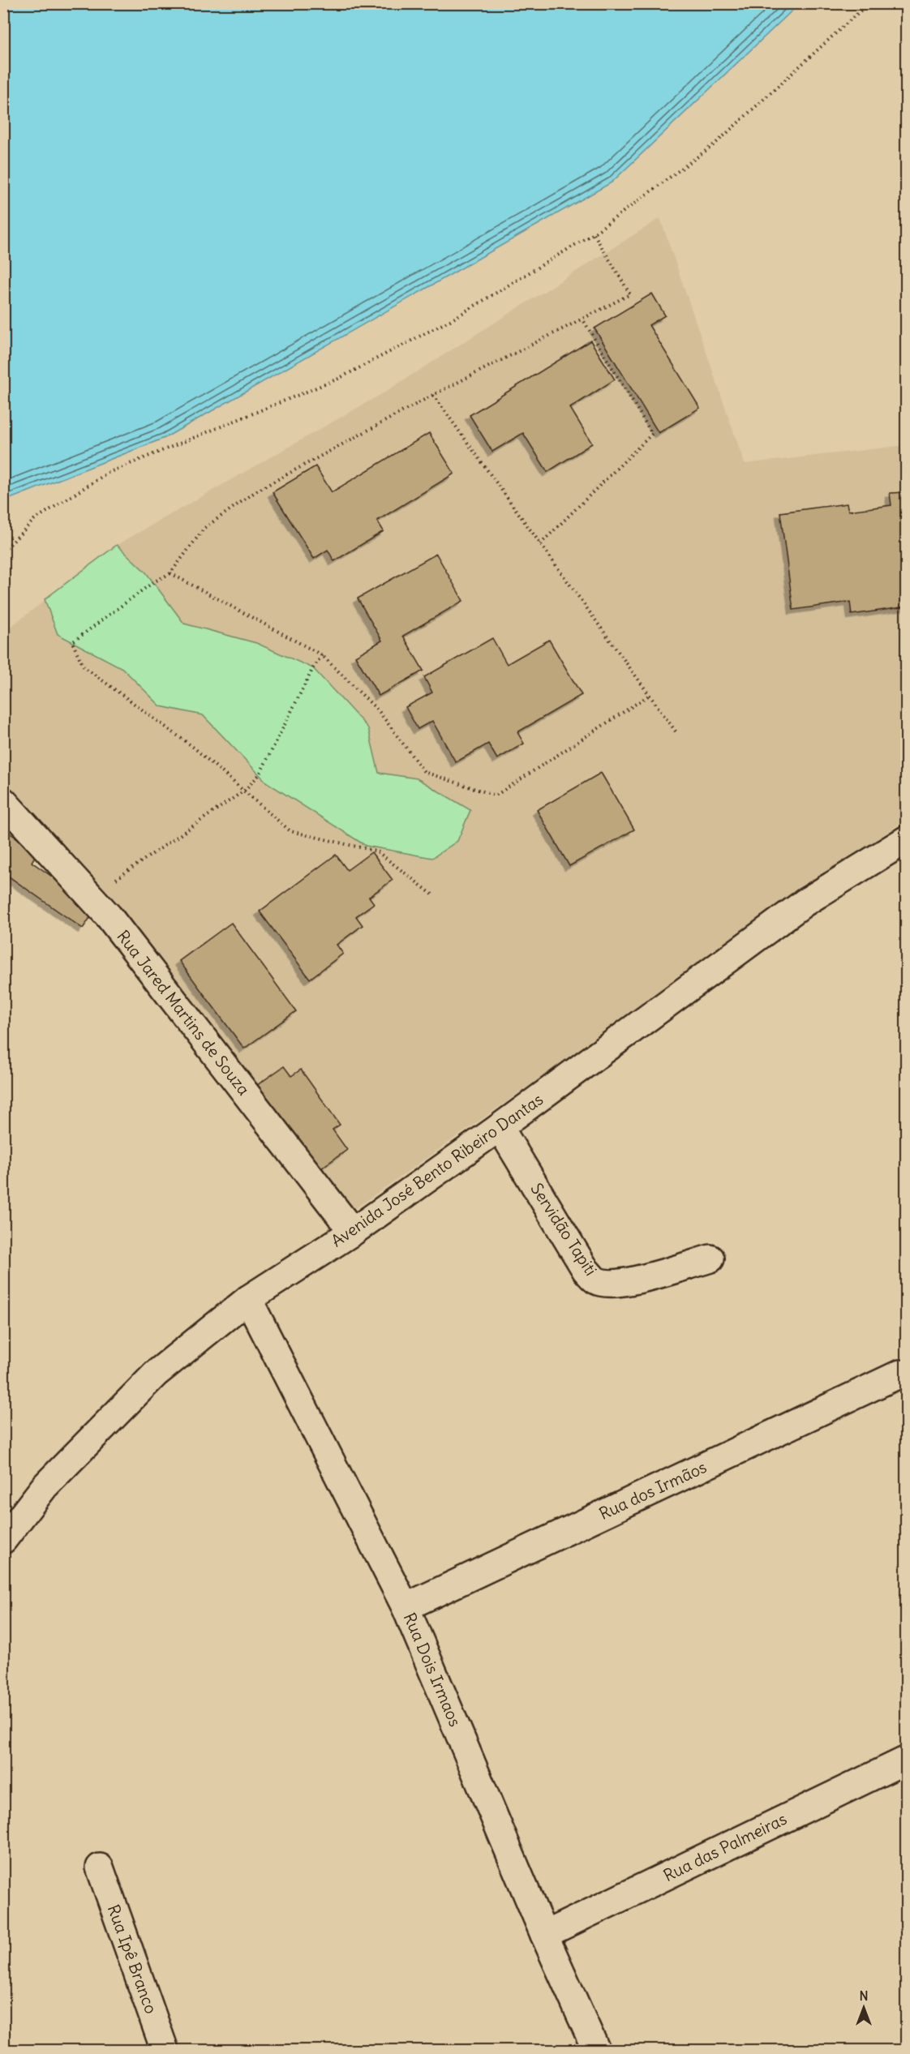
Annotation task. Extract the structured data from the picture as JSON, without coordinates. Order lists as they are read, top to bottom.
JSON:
{
  "streets": {
    "street": [
      "Rua Jared Martins de Souza",
      "Avenida José Bento Ribeiro Dantas",
      "Servidão Tapiti",
      "Rua dos Irmãos",
      "Rua Dois Irmaos",
      "Rua das Palmeiras",
      "Rua Ipê Branco"
    ]
  },
  "crossings": [
    ["Rua Jared Martins de Souza", "Avenida José Bento Ribeiro Dantas"],
    ["Avenida José Bento Ribeiro Dantas", "Servidão Tapiti"],
    ["Avenida José Bento Ribeiro Dantas", "Rua Dois Irmaos"],
    ["Rua dos Irmãos", "Rua Dois Irmaos"],
    ["Rua Dois Irmaos", "Rua das Palmeiras"]
  ],
  "north": "top"
}
